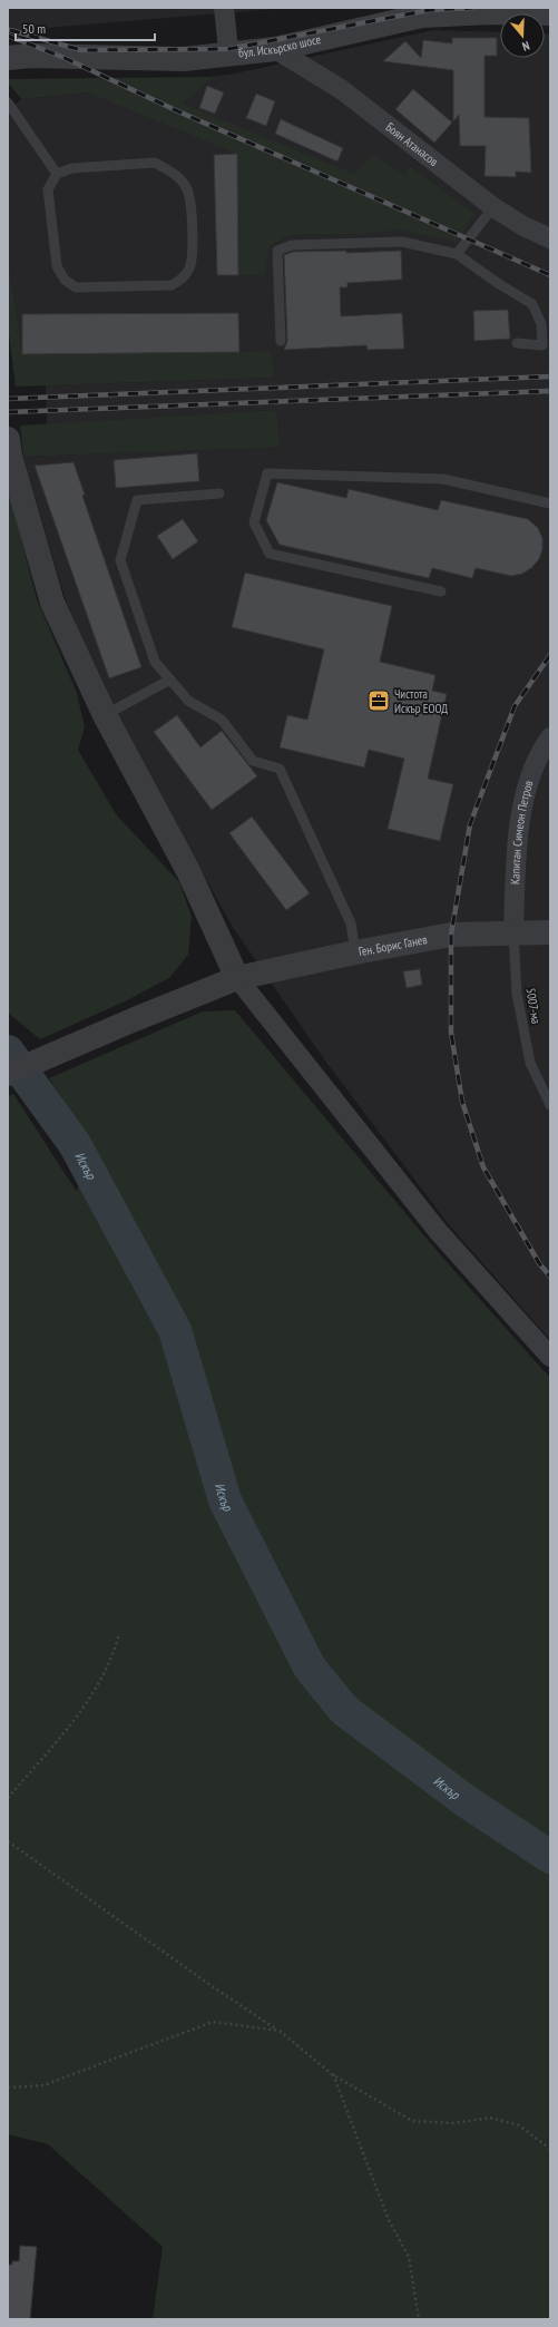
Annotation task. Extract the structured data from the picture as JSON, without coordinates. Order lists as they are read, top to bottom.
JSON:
{
  "streets": {
    "street": [
      "бул. Искърско шосе",
      "Боян Атанасов",
      "Капитан Симеон Петров",
      "Ген. Борис Ганев"
    ],
    "lane": ["5007-ма"]
  },
  "crossings": [
    ["бул. Искърско шосе", "Боян Атанасов"],
    ["Капитан Симеон Петров", "Ген. Борис Ганев"],
    ["Капитан Симеон Петров", "5007-ма"],
    ["Ген. Борис Ганев", "5007-ма"]
  ],
  "water": ["Искър"],
  "places": {
    "office": ["Чистота Искър ЕООД"]
  },
  "scale_bar": "50 m",
  "north": "bottom"
}
